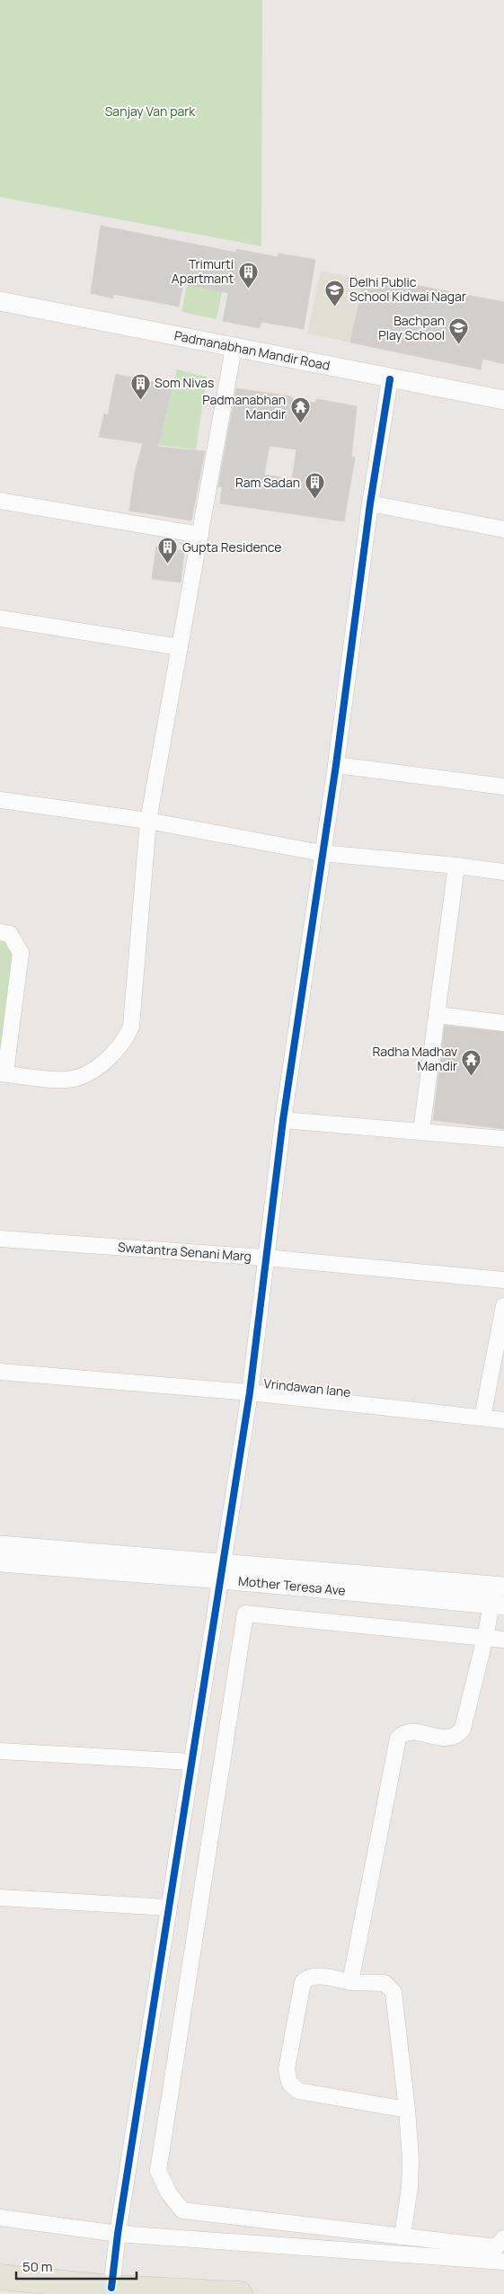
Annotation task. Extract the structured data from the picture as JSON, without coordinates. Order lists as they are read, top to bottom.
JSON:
{
  "streets": {
    "street": [
      "Padmanabhan Mandir Road",
      "Swatantra Senani Marg",
      "Vrindawan lane",
      "Mother Teresa Ave"
    ]
  },
  "parks": ["Sanjay Van park"],
  "places": {
    "building": [
      "Trimurti Apartmant",
      "Som Nivas",
      "Ram Sadan",
      "Gupta Residence"
    ],
    "school or university": ["Delhi Public School Kidwai Nagar", "Bachpan Play School"],
    "temple": ["Padmanabhan Mandir", "Radha Madhav Mandir"]
  },
  "scale_bar": "50 m"
}
